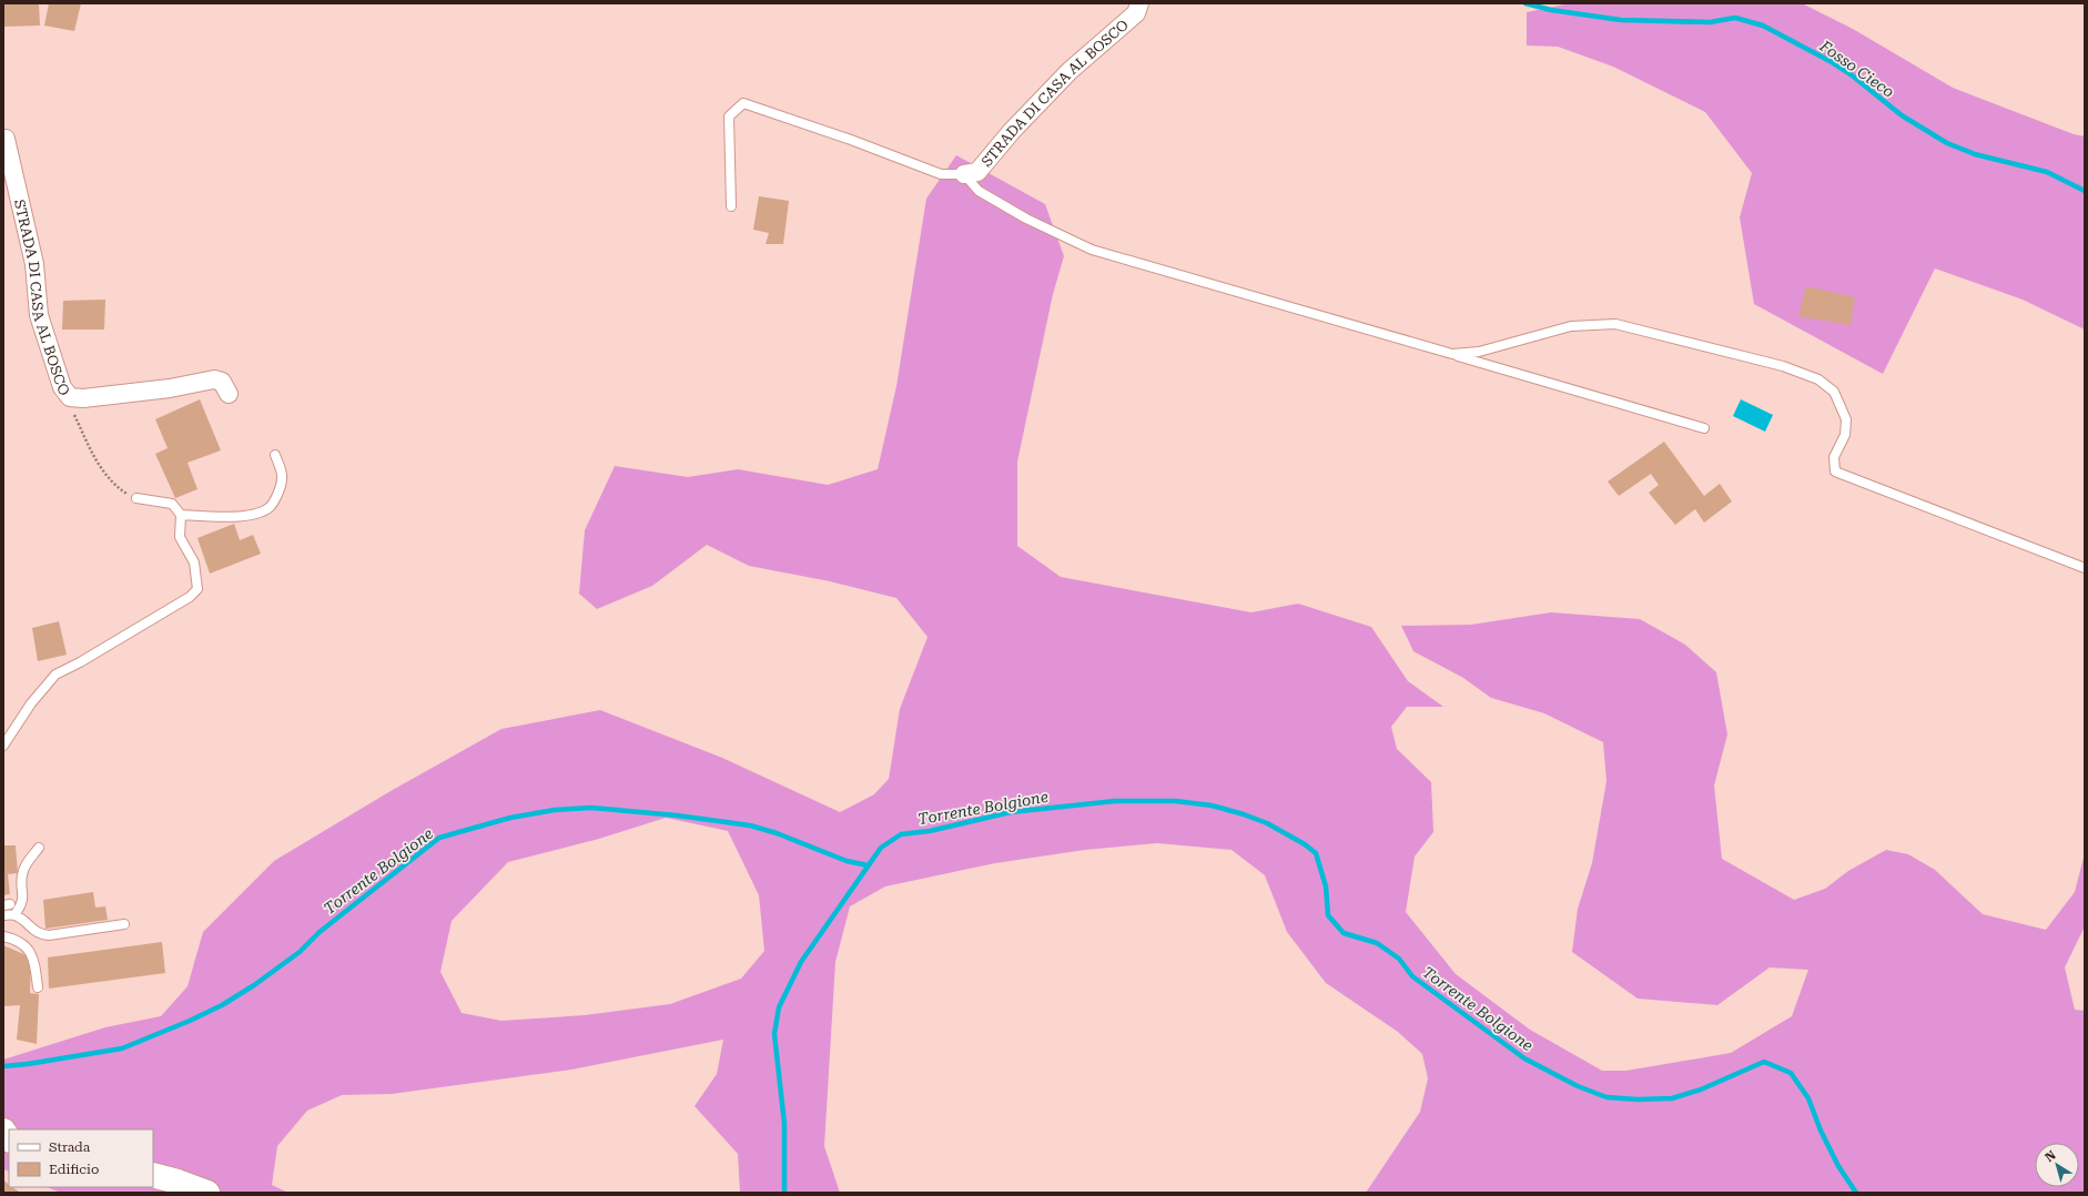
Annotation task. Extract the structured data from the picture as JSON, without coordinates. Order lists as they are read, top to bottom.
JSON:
{
  "streets": {
    "street": ["STRADA DI CASA AL BOSCO"]
  },
  "water": ["Fosso Cieco", "Torrente Bolgione"],
  "legend": ["Strada", "Edificio"],
  "north": "top left"
}
